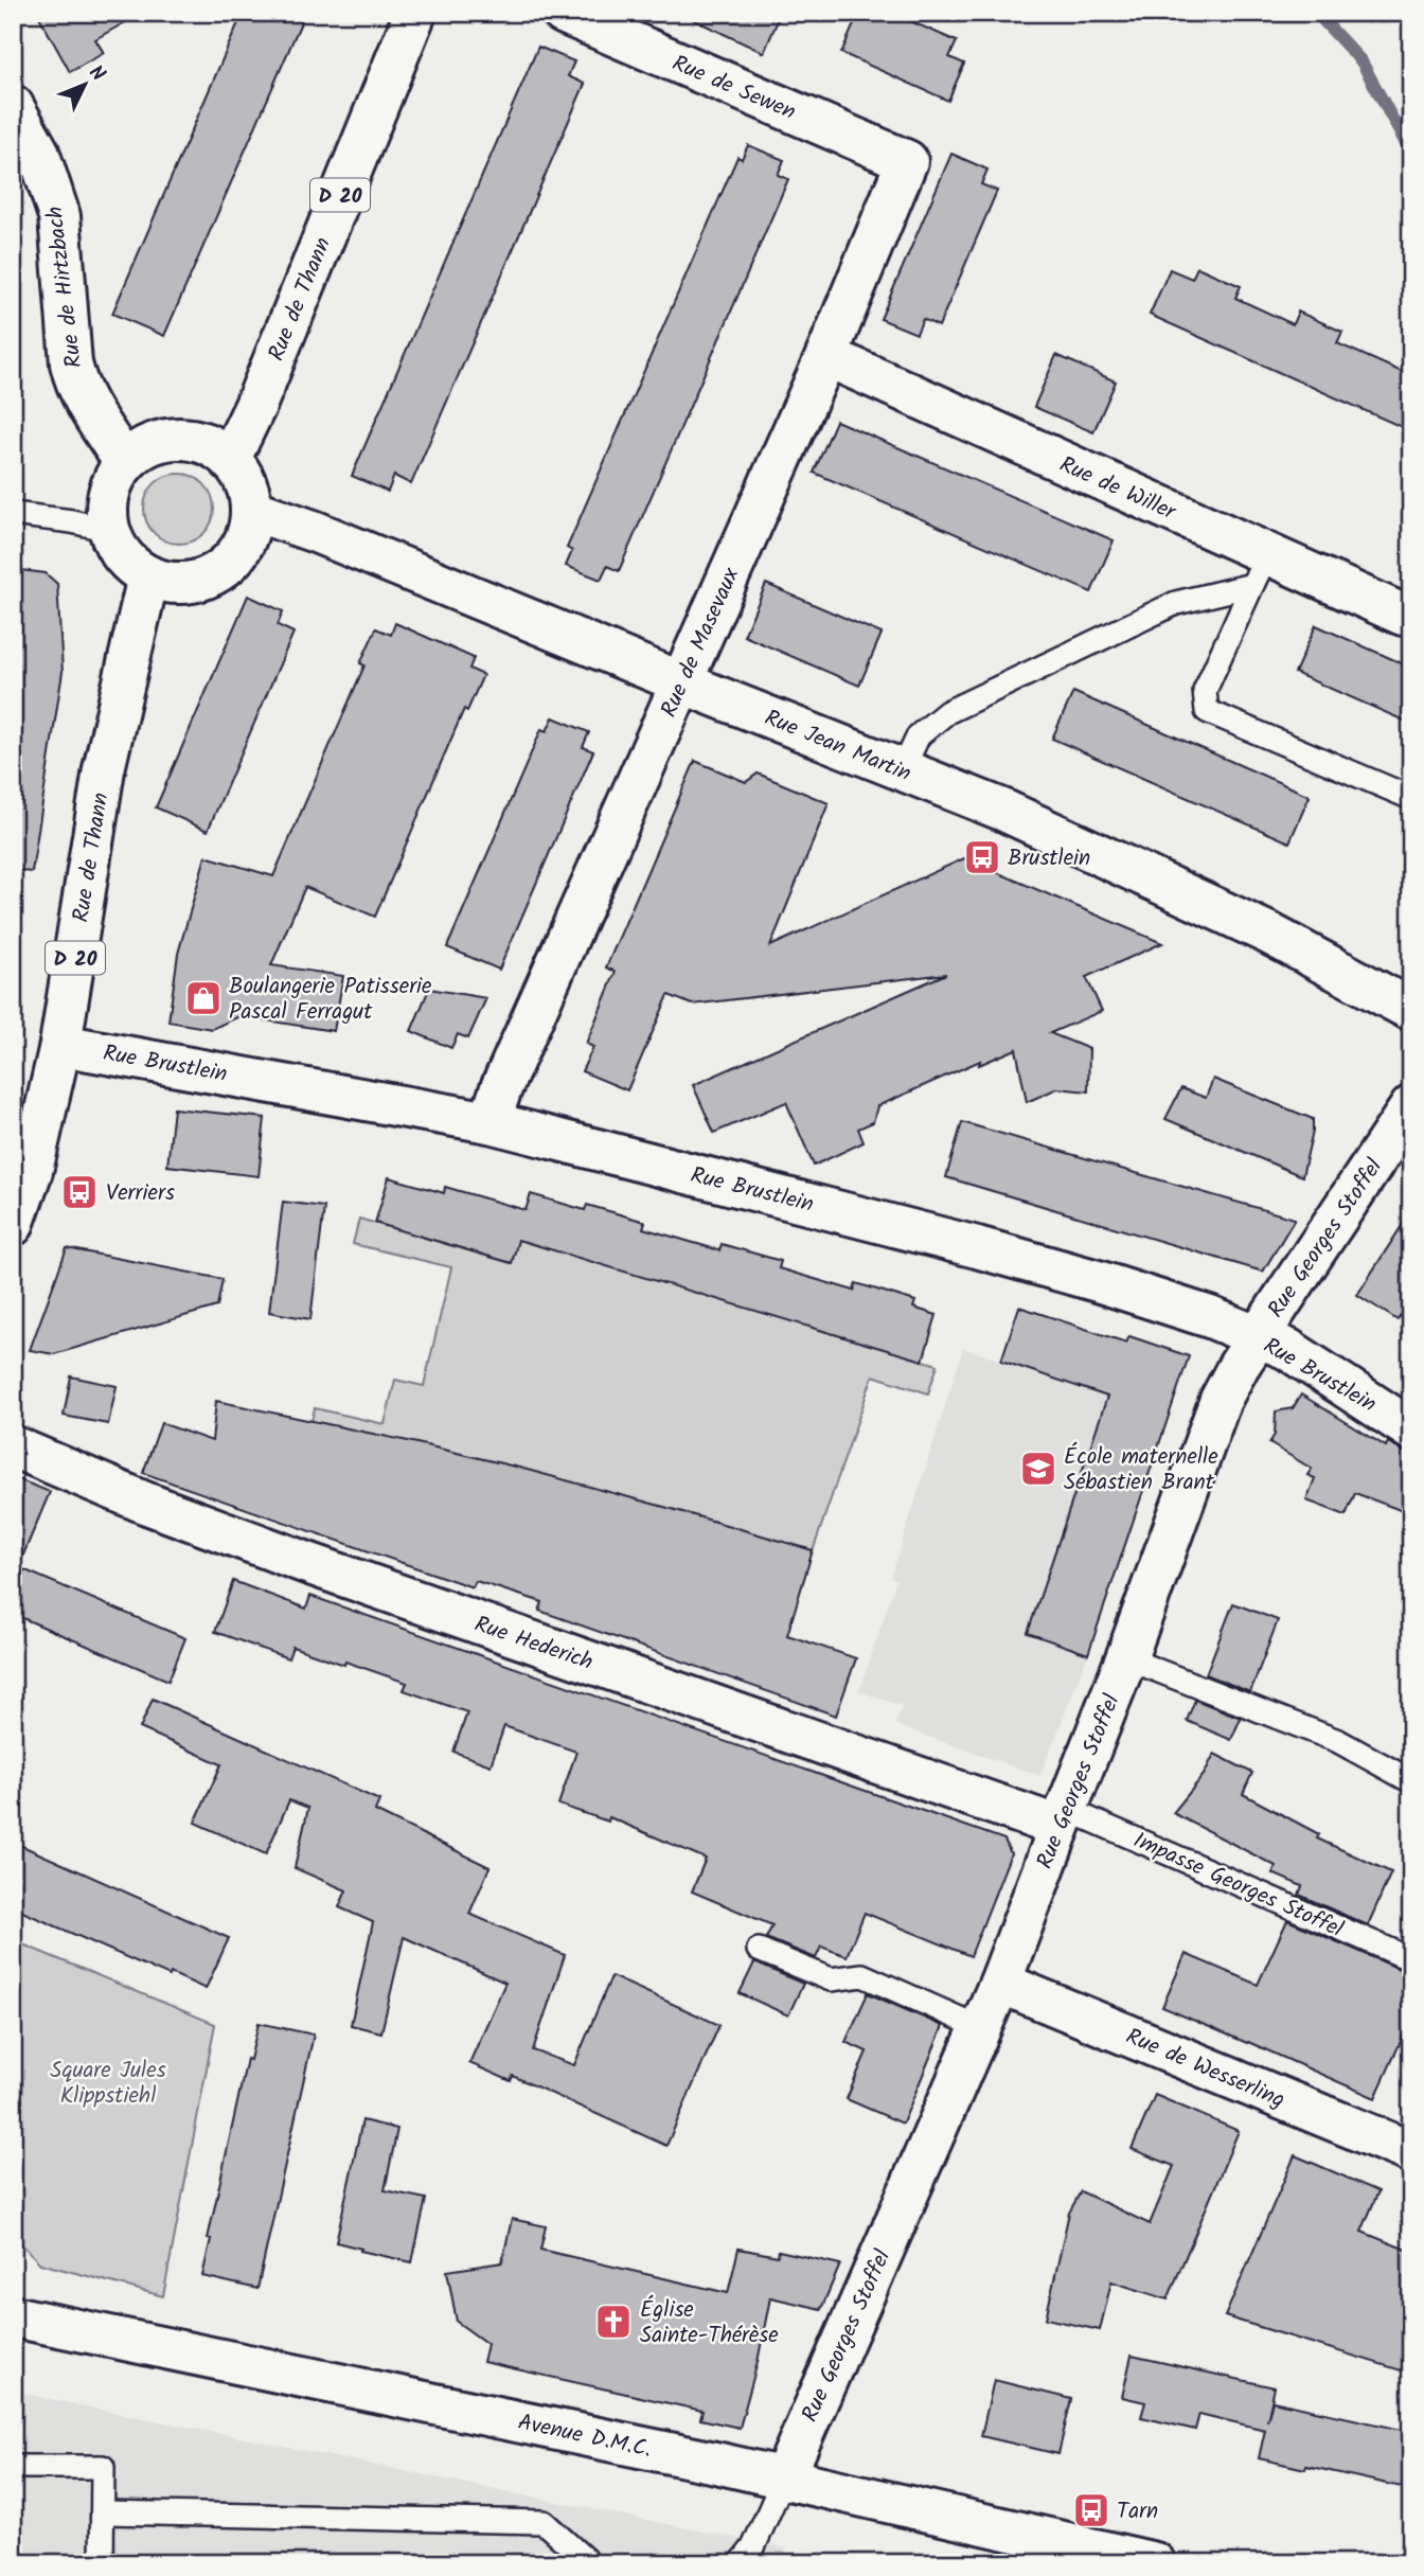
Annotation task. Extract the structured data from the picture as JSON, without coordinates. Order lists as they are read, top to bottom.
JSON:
{
  "streets": {
    "street": [
      "Rue de Sewen",
      "D 20",
      "Rue de Hirtzbach",
      "Rue de Thann",
      "Rue de Willer",
      "Rue de Masevaux",
      "Rue Jean Martin",
      "Rue Brustlein",
      "Rue Georges Stoffel",
      "Rue Hederich",
      "Rue de Wesserling",
      "Avenue D.M.C."
    ],
    "lane": ["Impasse Georges Stoffel"]
  },
  "crossings": [
    ["Rue de Sewen", "Rue de Masevaux"],
    ["Rue de Hirtzbach", "Rue de Thann"],
    ["Rue de Hirtzbach", "Rue Jean Martin"],
    ["Rue de Thann", "Rue Jean Martin"],
    ["Rue de Thann", "Rue Brustlein"],
    ["Rue de Willer", "Rue de Masevaux"],
    ["Rue de Masevaux", "Rue Jean Martin"],
    ["Rue de Masevaux", "Rue Brustlein"],
    ["Rue Brustlein", "Rue Georges Stoffel"],
    ["Rue Georges Stoffel", "Rue Hederich"],
    ["Rue Georges Stoffel", "Impasse Georges Stoffel"],
    ["Rue Georges Stoffel", "Rue de Wesserling"],
    ["Rue Georges Stoffel", "Avenue D.M.C."],
    ["Rue Hederich", "Impasse Georges Stoffel"]
  ],
  "parks": ["Square Jules Klippstiehl"],
  "places": {
    "bus stop": ["Brustlein", "Verriers", "Tarn"],
    "shop": ["Boulangerie Patisserie Pascal Ferragut"],
    "school or university": ["École maternelle Sébastien Brant"],
    "church": ["Église Sainte-Thérèse"]
  },
  "north": "top right"
}
